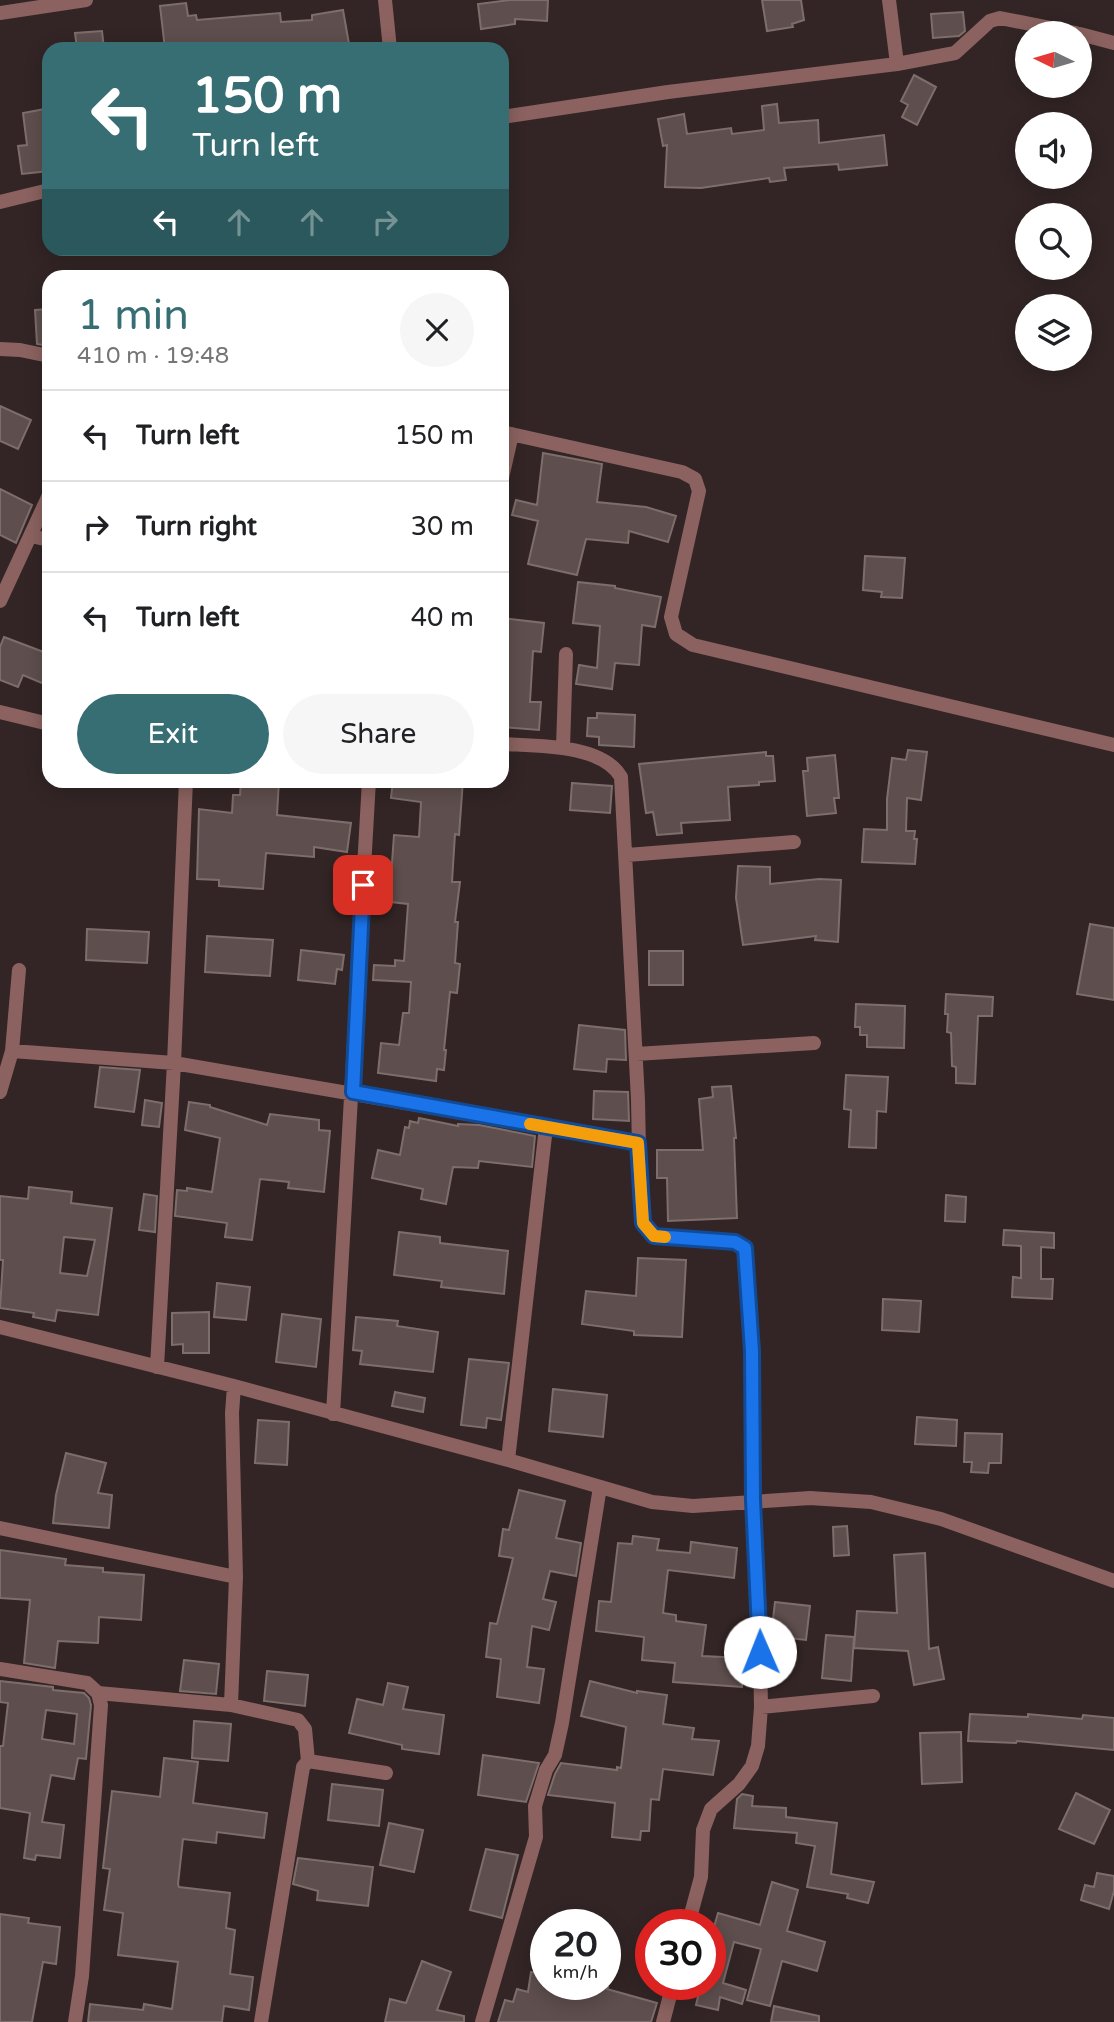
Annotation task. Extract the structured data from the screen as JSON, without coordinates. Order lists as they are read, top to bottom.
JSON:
{
  "north": "left",
  "page": {
    "turn": ["150 m", "Turn left"],
    "heading": ["1 min", "410 m · 19:48"],
    "list": [
      {
        "name": "Turn left",
        "value": "150 m"
      },
      {
        "name": "Turn right",
        "value": "30 m"
      },
      {
        "name": "Turn left",
        "value": "40 m"
      }
    ],
    "buttons": ["Exit", "Share"],
    "speed": "20 km/h",
    "limit": "30"
  }
}
